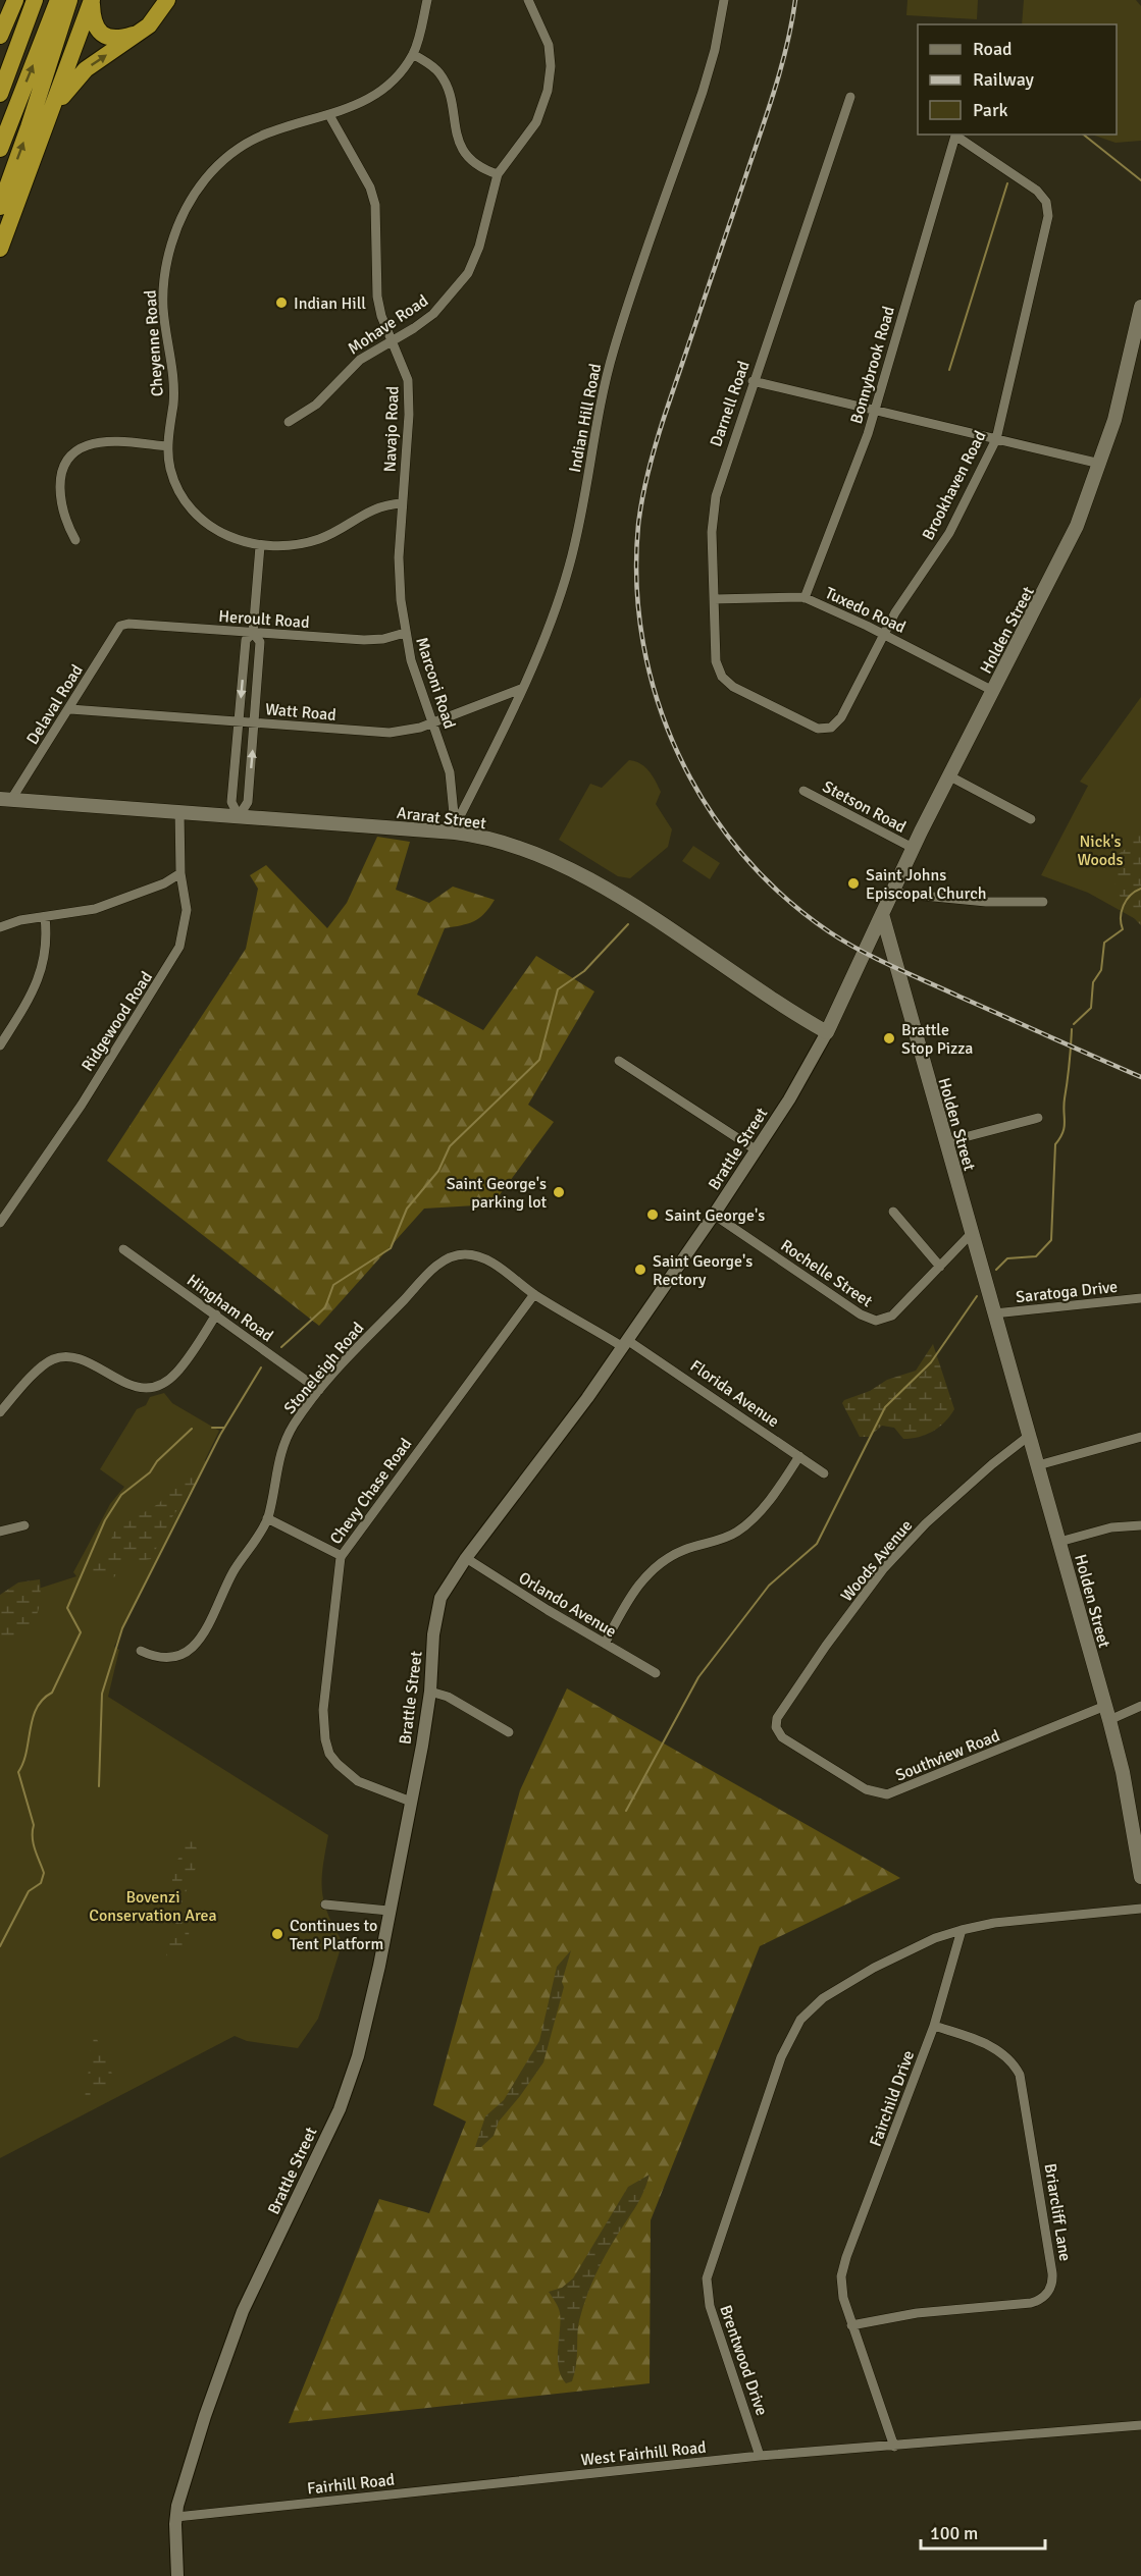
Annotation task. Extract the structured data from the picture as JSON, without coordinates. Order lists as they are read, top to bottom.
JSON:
{
  "streets": {
    "main road": ["Holden Street", "Ararat Street", "Brattle Street"],
    "street": [
      "Mohave Road",
      "Cheyenne Road",
      "Bonnybrook Road",
      "Darnell Road",
      "Indian Hill Road",
      "Navajo Road",
      "Brookhaven Road",
      "Tuxedo Road",
      "Heroult Road",
      "Marconi Road",
      "Delaval Road",
      "Watt Road",
      "Stetson Road",
      "Ridgewood Road",
      "Rochelle Street",
      "Saratoga Drive",
      "Hingham Road",
      "Stoneleigh Road",
      "Florida Avenue",
      "Chevy Chase Road",
      "Woods Avenue",
      "Orlando Avenue",
      "Southview Road",
      "Fairchild Drive",
      "Briarcliff Lane",
      "Brentwood Drive",
      "West Fairhill Road",
      "Fairhill Road"
    ]
  },
  "crossings": [
    ["Mohave Road", "Navajo Road"],
    ["Cheyenne Road", "Navajo Road"],
    ["Cheyenne Road", "Marconi Road"],
    ["Bonnybrook Road", "Brookhaven Road"],
    ["Bonnybrook Road", "Tuxedo Road"],
    ["Darnell Road", "Brookhaven Road"],
    ["Darnell Road", "Tuxedo Road"],
    ["Indian Hill Road", "Marconi Road"],
    ["Indian Hill Road", "Watt Road"],
    ["Indian Hill Road", "Ararat Street"],
    ["Navajo Road", "Marconi Road"],
    ["Brookhaven Road", "Tuxedo Road"],
    ["Tuxedo Road", "Holden Street"],
    ["Heroult Road", "Marconi Road"],
    ["Heroult Road", "Delaval Road"],
    ["Holden Street", "Stetson Road"],
    ["Holden Street", "Brattle Street"],
    ["Holden Street", "Rochelle Street"],
    ["Holden Street", "Saratoga Drive"],
    ["Holden Street", "Woods Avenue"],
    ["Holden Street", "Southview Road"],
    ["Marconi Road", "Watt Road"],
    ["Marconi Road", "Ararat Street"],
    ["Delaval Road", "Watt Road"],
    ["Delaval Road", "Ararat Street"],
    ["Ararat Street", "Ridgewood Road"],
    ["Ararat Street", "Brattle Street"],
    ["Brattle Street", "Rochelle Street"],
    ["Brattle Street", "Stoneleigh Road"],
    ["Brattle Street", "Florida Avenue"],
    ["Brattle Street", "Chevy Chase Road"],
    ["Brattle Street", "Orlando Avenue"],
    ["Brattle Street", "Fairhill Road"],
    ["Hingham Road", "Stoneleigh Road"],
    ["Stoneleigh Road", "Florida Avenue"],
    ["Stoneleigh Road", "Chevy Chase Road"],
    ["Woods Avenue", "Southview Road"],
    ["Fairchild Drive", "Briarcliff Lane"],
    ["Fairchild Drive", "Brentwood Drive"],
    ["Brentwood Drive", "West Fairhill Road"],
    ["West Fairhill Road", "Fairhill Road"]
  ],
  "parks": ["Nick's Woods", "Bovenzi Conservation Area"],
  "places": [
    "Indian Hill",
    "Saint Johns Episcopal Church",
    "Brattle Stop Pizza",
    "Saint George's parking lot",
    "Saint George's",
    "Saint George's Rectory",
    "Continues to Tent Platform"
  ],
  "legend": ["Road", "Railway", "Park"],
  "scale_bar": "100 m"
}
